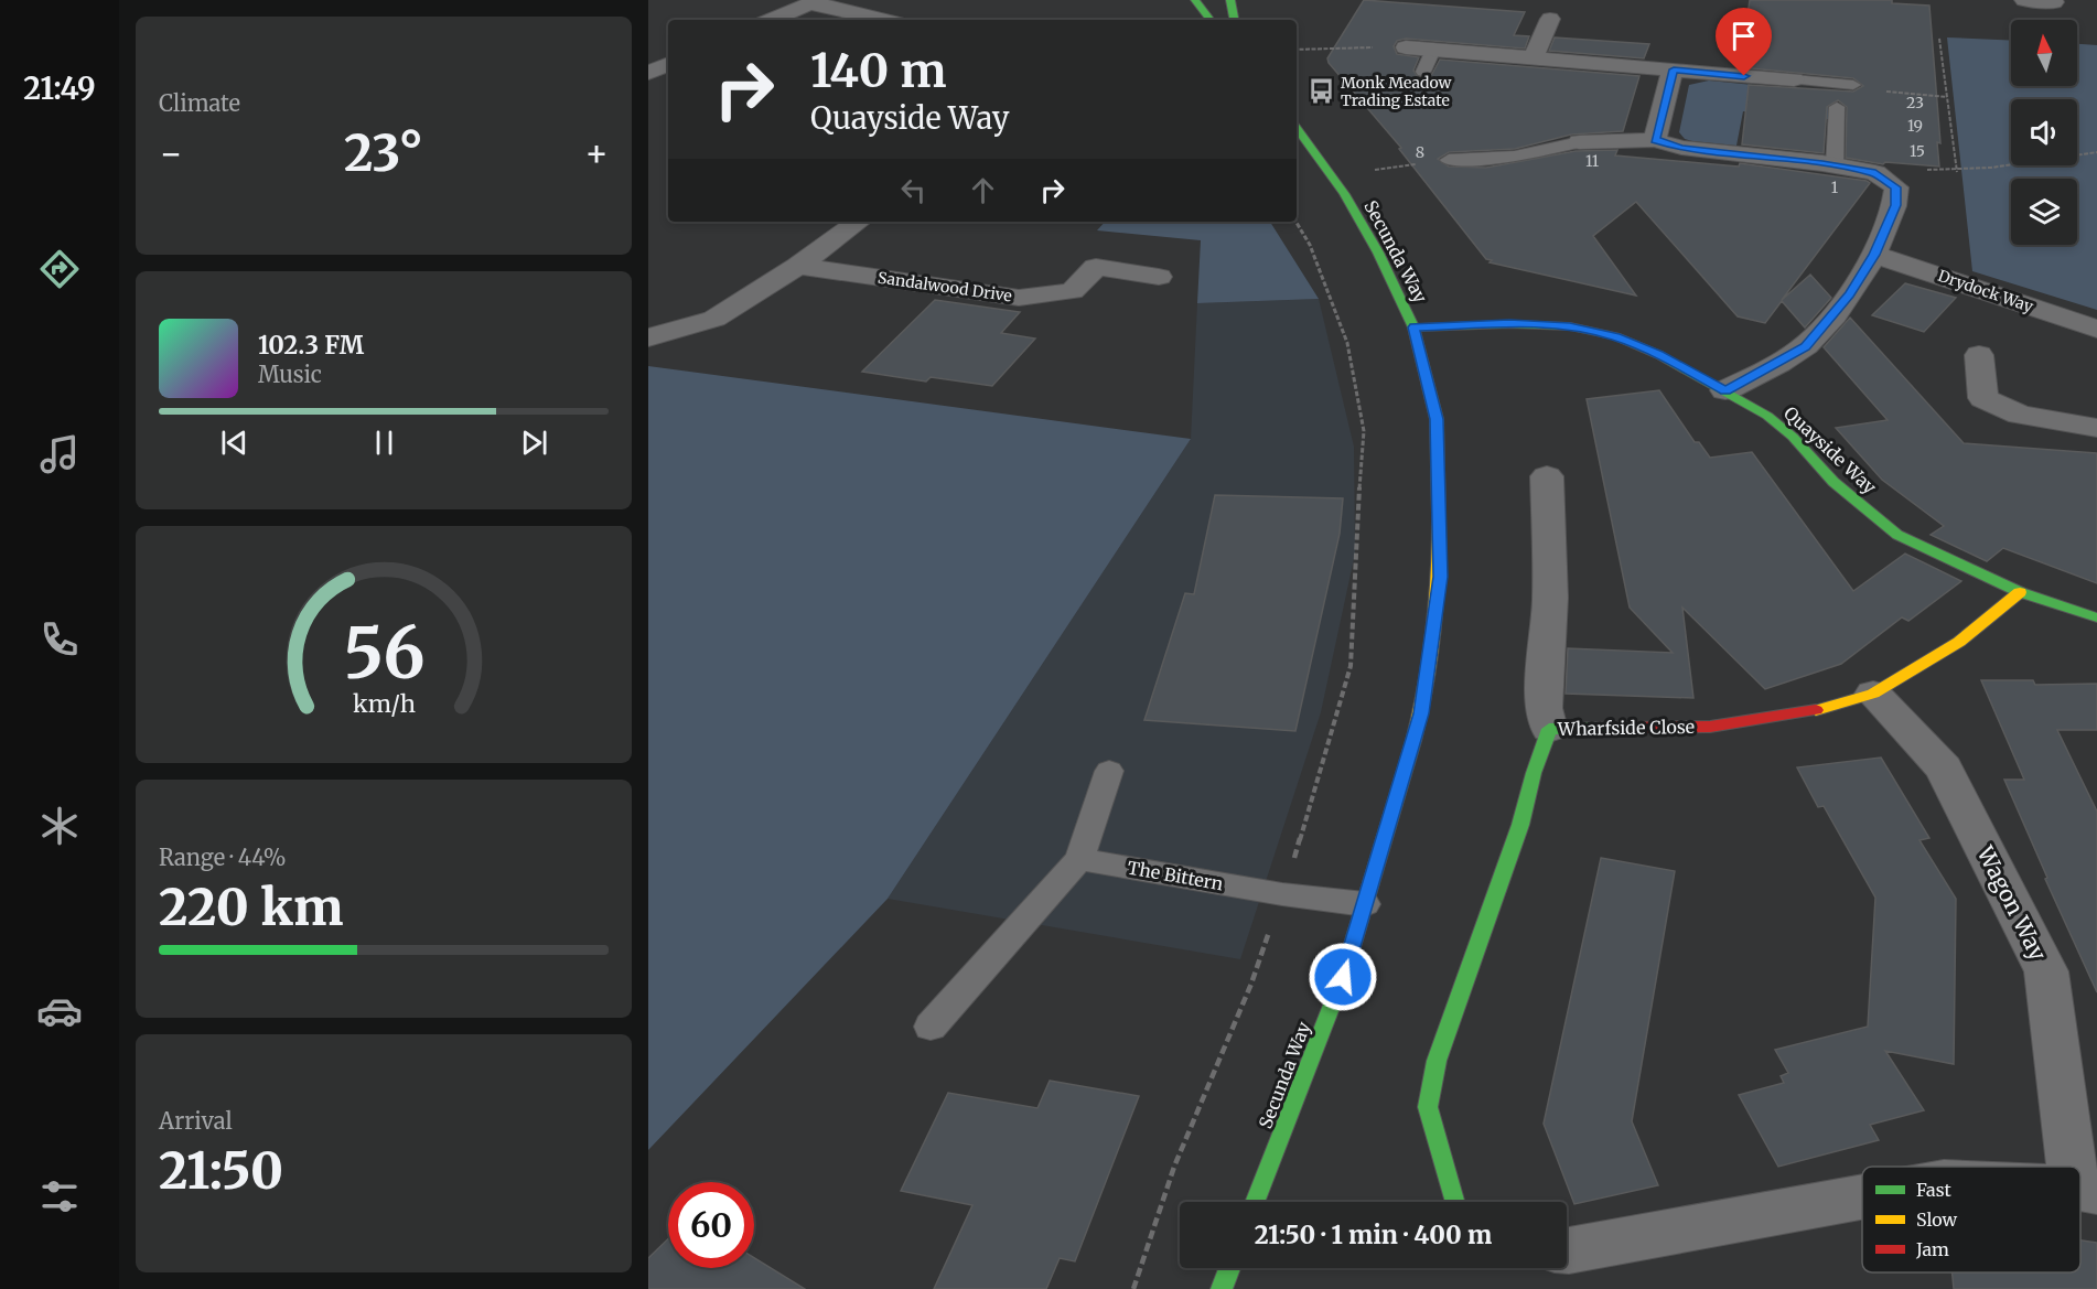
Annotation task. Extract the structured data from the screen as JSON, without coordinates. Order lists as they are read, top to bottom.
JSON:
{
  "streets": {
    "main road": ["Secunda Way", "Quayside Way", "Wharfside Close"],
    "street": ["Sandalwood Drive", "Drydock Way", "Wagon Way"],
    "lane": ["The Bittern"]
  },
  "crossings": [
    ["Secunda Way", "Quayside Way"],
    ["Secunda Way", "The Bittern"],
    ["Quayside Way", "Wharfside Close"],
    ["Wharfside Close", "Wagon Way"]
  ],
  "places": {
    "bus stop": ["Monk Meadow Trading Estate"]
  },
  "house_numbers": [
    "23",
    "19",
    "15",
    "8",
    "11",
    "1"
  ],
  "legend": ["Fast", "Slow", "Jam"],
  "north": "top",
  "page": {
    "tabs": "21:49",
    "tile": [
      "Climate",
      ["Range · 44%", "220 km"],
      ["Arrival", "21:50"]
    ],
    "turn": ["140 m", "Quayside Way"],
    "heat": ["−", "23°", "+"],
    "song": ["102.3 FM", "Music"],
    "limit": "60",
    "trip": "21:50 · 1 min · 400 m",
    "gauge": ["56", "km/h"]
  }
}
